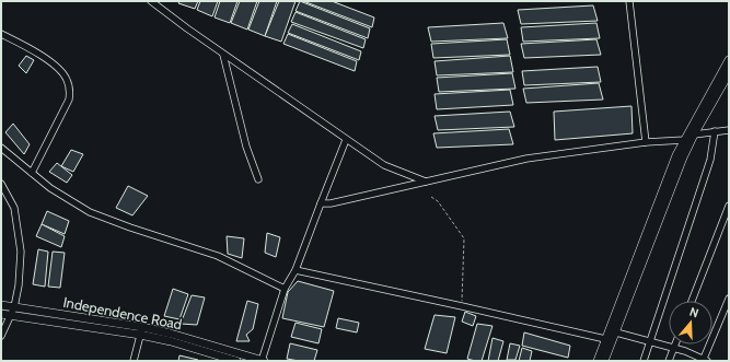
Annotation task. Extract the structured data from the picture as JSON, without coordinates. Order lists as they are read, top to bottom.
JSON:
{
  "streets": {
    "main road": ["Independence Road"]
  },
  "north": "top"
}
